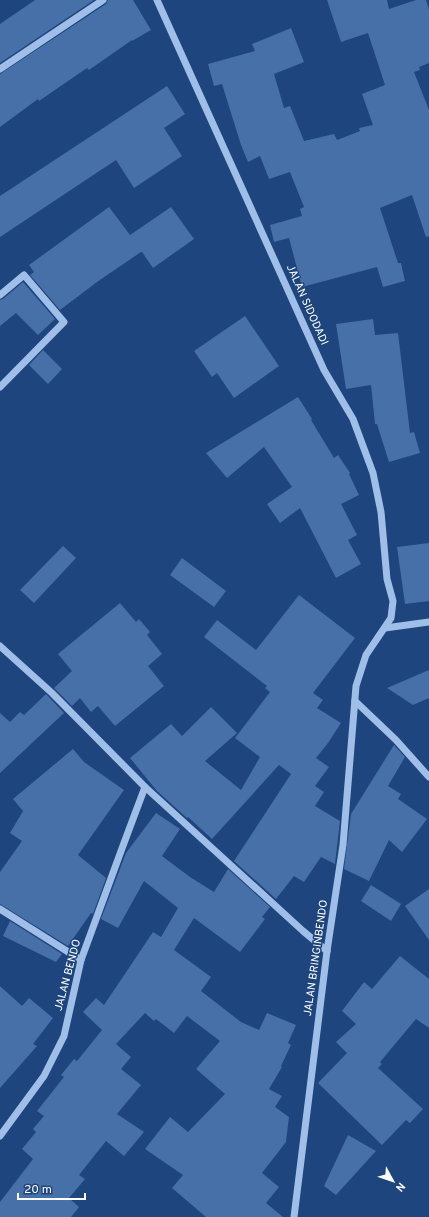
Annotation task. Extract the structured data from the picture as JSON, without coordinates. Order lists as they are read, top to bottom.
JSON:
{
  "streets": {
    "street": ["JALAN SIDODADI", "JALAN BRINGINBENDO", "JALAN BENDO"]
  },
  "crossings": [
    ["JALAN SIDODADI", "JALAN BRINGINBENDO"]
  ],
  "scale_bar": "20 m",
  "north": "bottom right"
}
